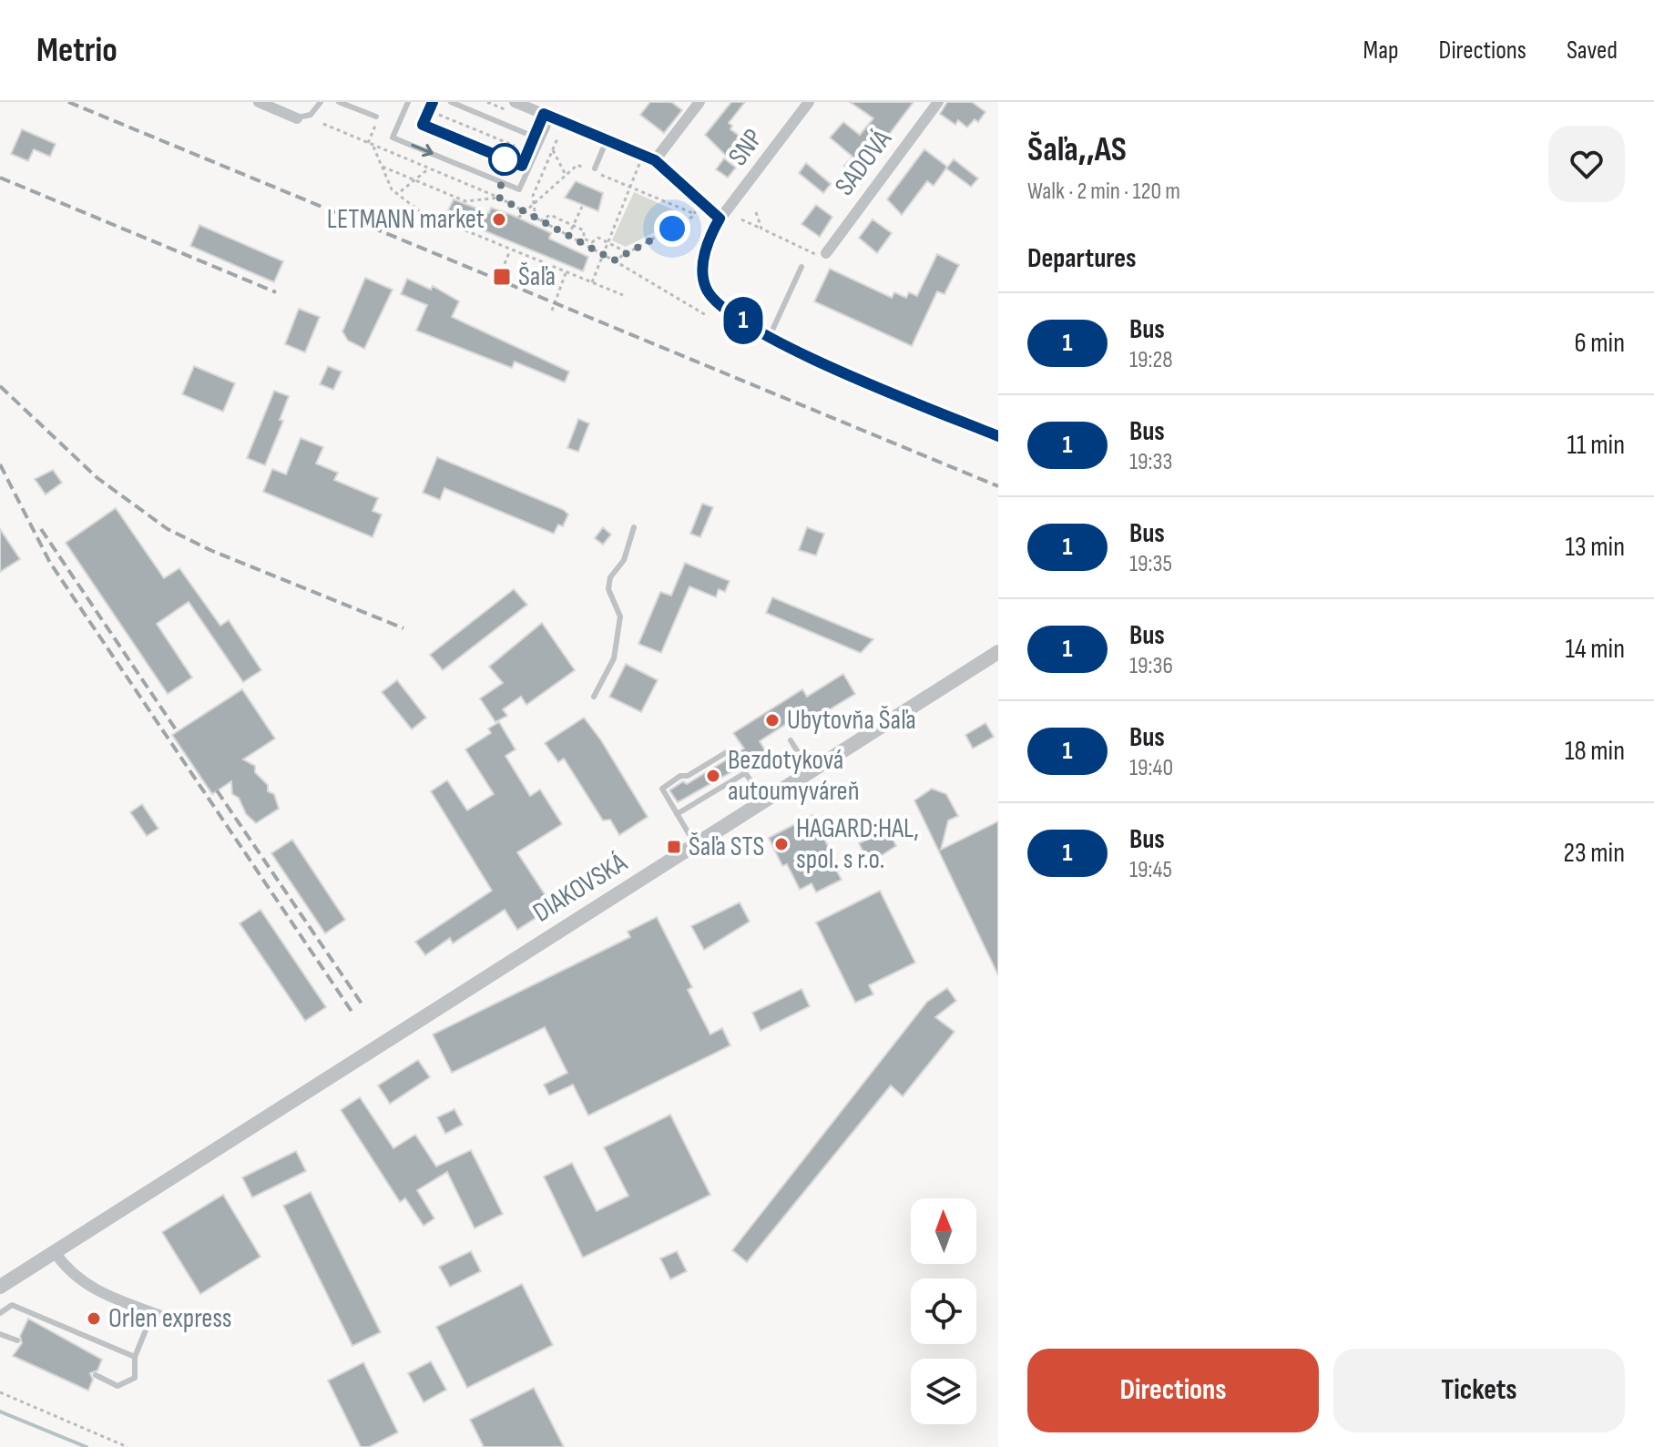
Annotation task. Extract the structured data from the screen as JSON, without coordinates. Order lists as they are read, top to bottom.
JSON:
{
  "streets": {
    "street": ["SNP", "SADOVÁ", "DIAKOVSKÁ"]
  },
  "places": {
    "other": [
      "LETMANN market",
      "Ubytovňa Šaľa",
      "Bezdotyková autoumyváreň",
      "HAGARD:HAL, spol. s r.o.",
      "Orlen express"
    ],
    "transit": ["Šaľa", "Šaľa STS"]
  },
  "lines": ["bus line 1"],
  "north": "top",
  "page": {
    "header": "Metrio",
    "nav": ["Map", "Directions", "Saved"],
    "on_map": "1",
    "heading": [
      ["Šaľa,,AS", "Walk · 2 min · 120 m"],
      "Departures"
    ],
    "list": [
      {
        "mark": "1",
        "name": "Bus",
        "note": "19:28",
        "value": "6 min"
      },
      {
        "mark": "1",
        "name": "Bus",
        "note": "19:33",
        "value": "11 min"
      },
      {
        "mark": "1",
        "name": "Bus",
        "note": "19:35",
        "value": "13 min"
      },
      {
        "mark": "1",
        "name": "Bus",
        "note": "19:36",
        "value": "14 min"
      },
      {
        "mark": "1",
        "name": "Bus",
        "note": "19:40",
        "value": "18 min"
      },
      {
        "mark": "1",
        "name": "Bus",
        "note": "19:45",
        "value": "23 min"
      }
    ],
    "buttons": ["Directions", "Tickets"]
  }
}
